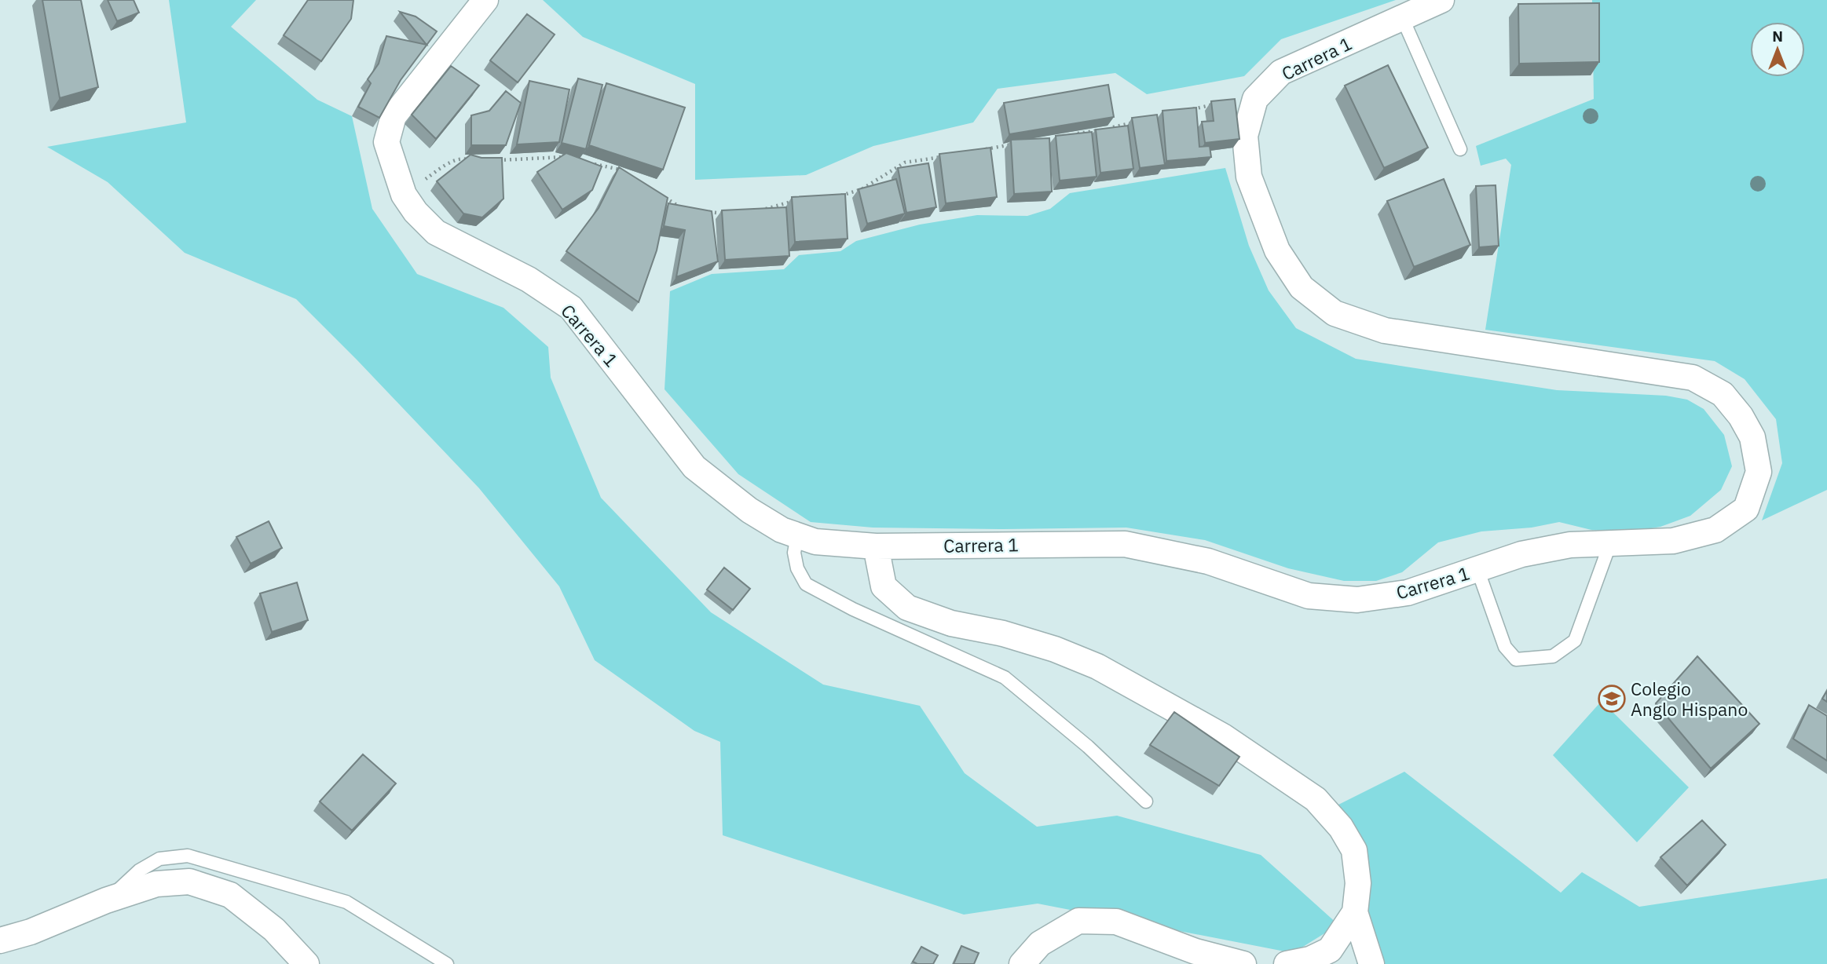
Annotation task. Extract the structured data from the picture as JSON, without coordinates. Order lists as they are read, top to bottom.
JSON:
{
  "streets": {
    "street": ["Carrera 1"]
  },
  "places": {
    "school or university": ["Colegio Anglo Hispano"]
  },
  "north": "top"
}
